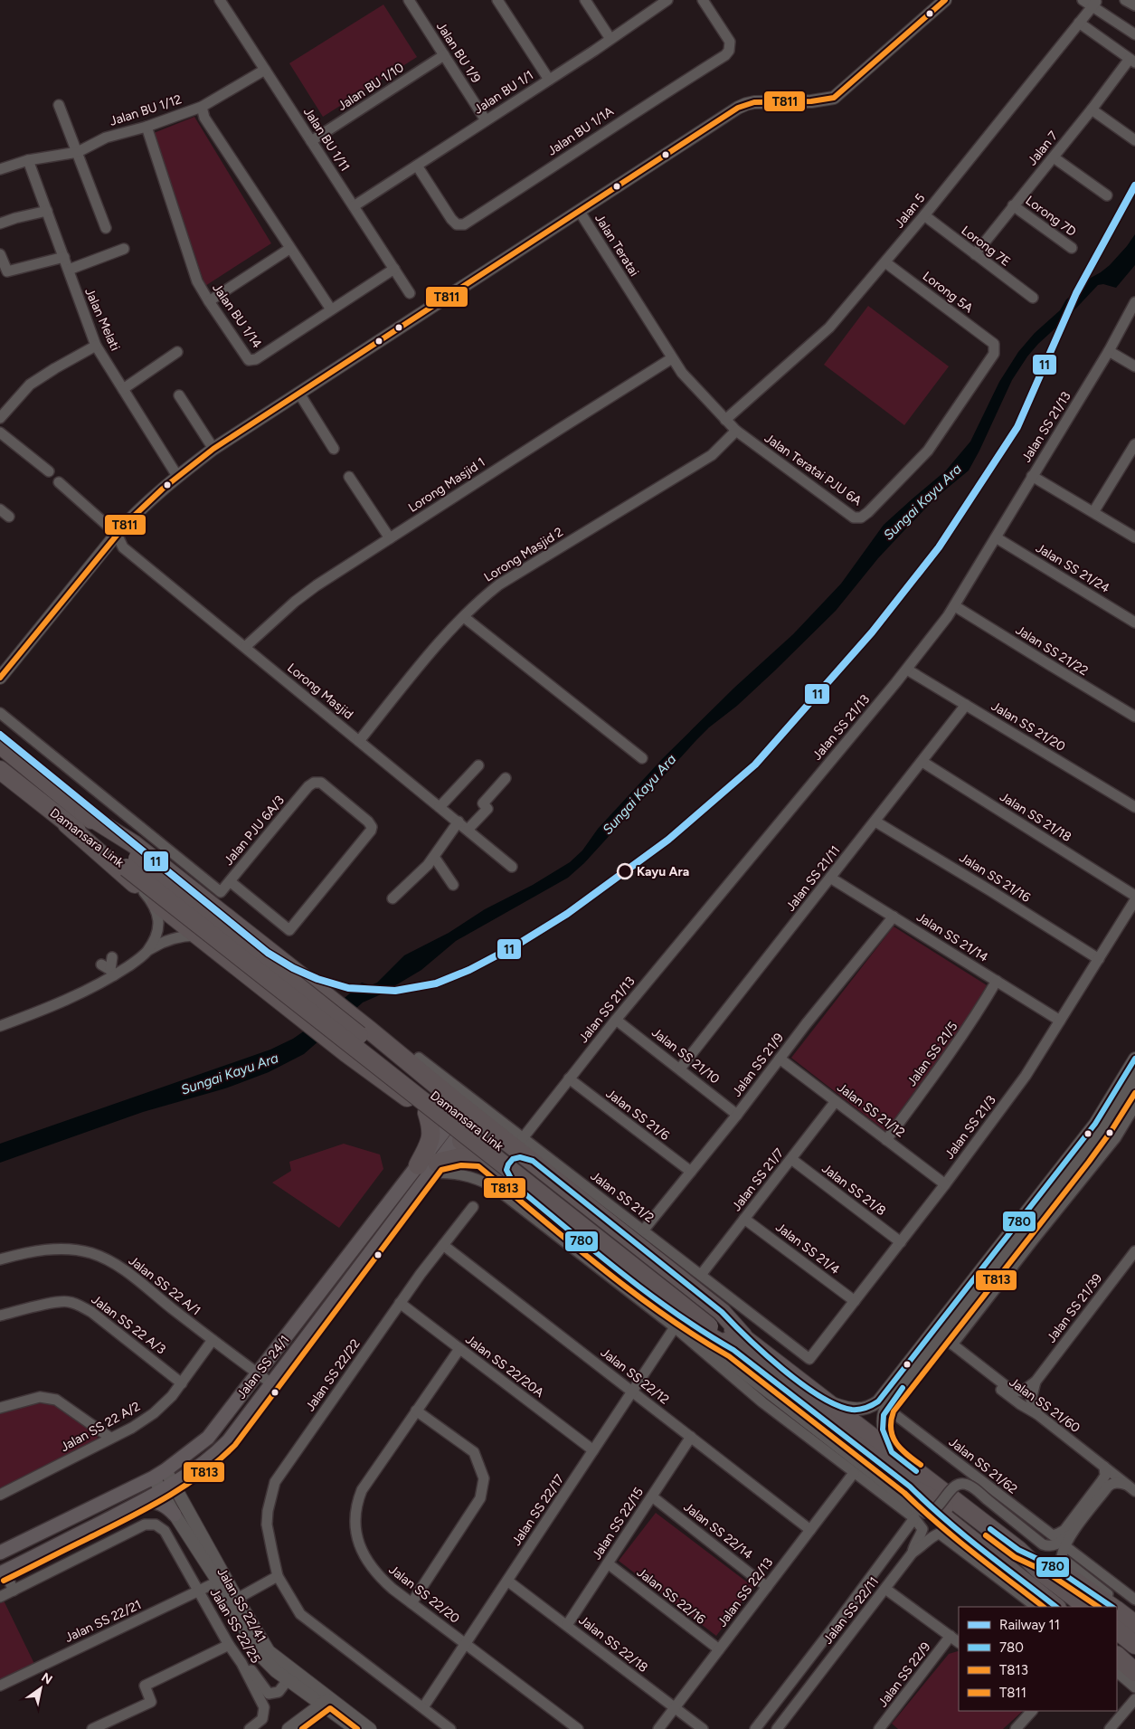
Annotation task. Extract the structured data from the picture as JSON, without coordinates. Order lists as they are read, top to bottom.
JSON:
{
  "streets": {
    "highway": ["Damansara Link"],
    "main road": ["Jalan SS 24/1"],
    "street": [
      "Jalan BU 1/9",
      "Jalan BU 1/10",
      "Jalan BU 1/1",
      "Jalan BU 1/12",
      "Jalan BU 1/1A",
      "Jalan BU 1/11",
      "Jalan 7",
      "Jalan 5",
      "Lorong 7D",
      "Jalan Teratai",
      "Lorong 7E",
      "Lorong 5A",
      "Jalan BU 1/14",
      "Jalan Melati",
      "Jalan SS 21/13",
      "Jalan Teratai PJU 6A",
      "Lorong Masjid 1",
      "Lorong Masjid 2",
      "Jalan SS 21/24",
      "Jalan SS 21/22",
      "Lorong Masjid",
      "Jalan SS 21/20",
      "Jalan SS 21/18",
      "Jalan PJU 6A/3",
      "Jalan SS 21/16",
      "Jalan SS 21/11",
      "Jalan SS 21/14",
      "Jalan SS 21/5",
      "Jalan SS 21/10",
      "Jalan SS 21/9",
      "Jalan SS 21/12",
      "Jalan SS 21/6",
      "Jalan SS 21/3",
      "Jalan SS 21/7",
      "Jalan SS 21/8",
      "Jalan SS 21/2",
      "Jalan SS 21/4",
      "Jalan SS 22 A/1",
      "Jalan SS 21/39",
      "Jalan SS 22 A/3",
      "Jalan SS 22/20A",
      "Jalan SS 22/22",
      "Jalan SS 22/12",
      "Jalan SS 21/60",
      "Jalan SS 22 A/2",
      "Jalan SS 21/62",
      "Jalan SS 22/17",
      "Jalan SS 22/15",
      "Jalan SS 22/14",
      "Jalan SS 22/13",
      "Jalan SS 22/20",
      "Jalan SS 22/16",
      "Jalan SS 22/41",
      "Jalan SS 22/11",
      "Jalan SS 22/21",
      "Jalan SS 22/25",
      "Jalan SS 22/18",
      "Jalan SS 22/9"
    ]
  },
  "crossings": [
    ["Jalan BU 1/9", "Jalan BU 1/10"],
    ["Jalan BU 1/9", "Jalan BU 1/1"],
    ["Jalan BU 1/10", "Jalan BU 1/11"],
    ["Jalan BU 1/1", "Jalan BU 1/1A"],
    ["Jalan BU 1/1", "Jalan BU 1/11"],
    ["Jalan BU 1/12", "Jalan BU 1/11"],
    ["Jalan BU 1/12", "Jalan BU 1/14"],
    ["Jalan BU 1/12", "Jalan Melati"],
    ["Jalan BU 1/11", "Jalan BU 1/14"],
    ["Jalan 7", "Lorong 7D"],
    ["Jalan 7", "Lorong 7E"],
    ["Jalan 5", "Lorong 7E"],
    ["Jalan 5", "Lorong 5A"],
    ["Jalan 5", "Jalan Teratai PJU 6A"],
    ["Jalan Teratai", "Jalan Teratai PJU 6A"],
    ["Jalan Teratai", "Lorong Masjid 1"],
    ["Lorong 5A", "Jalan Teratai PJU 6A"],
    ["Jalan SS 21/13", "Jalan SS 21/24"],
    ["Jalan SS 21/13", "Jalan SS 21/22"],
    ["Jalan SS 21/13", "Jalan SS 21/20"],
    ["Jalan SS 21/13", "Jalan SS 21/10"],
    ["Jalan SS 21/13", "Jalan SS 21/6"],
    ["Jalan SS 21/13", "Jalan SS 21/2"],
    ["Jalan Teratai PJU 6A", "Lorong Masjid 1"],
    ["Jalan Teratai PJU 6A", "Lorong Masjid 2"],
    ["Lorong Masjid 1", "Lorong Masjid"],
    ["Lorong Masjid 2", "Lorong Masjid"],
    ["Jalan SS 21/20", "Jalan SS 21/11"],
    ["Jalan SS 21/18", "Jalan SS 21/11"],
    ["Jalan SS 21/16", "Jalan SS 21/11"],
    ["Jalan SS 21/16", "Jalan SS 21/3"],
    ["Jalan SS 21/11", "Jalan SS 21/14"],
    ["Jalan SS 21/11", "Jalan SS 21/10"],
    ["Jalan SS 21/14", "Jalan SS 21/5"],
    ["Jalan SS 21/14", "Jalan SS 21/9"],
    ["Jalan SS 21/14", "Jalan SS 21/3"],
    ["Jalan SS 21/5", "Jalan SS 21/12"],
    ["Jalan SS 21/10", "Jalan SS 21/9"],
    ["Jalan SS 21/9", "Jalan SS 21/12"],
    ["Jalan SS 21/9", "Jalan SS 21/6"],
    ["Jalan SS 21/9", "Jalan SS 21/2"],
    ["Jalan SS 21/12", "Jalan SS 21/3"],
    ["Jalan SS 21/12", "Jalan SS 21/7"],
    ["Jalan SS 21/3", "Jalan SS 21/8"],
    ["Jalan SS 21/3", "Jalan SS 21/2"],
    ["Jalan SS 21/3", "Jalan SS 21/4"],
    ["Jalan SS 21/7", "Jalan SS 21/8"],
    ["Jalan SS 21/7", "Jalan SS 21/2"],
    ["Jalan SS 21/7", "Jalan SS 21/4"],
    ["Jalan SS 22 A/1", "Jalan SS 24/1"],
    ["Jalan SS 22 A/1", "Jalan SS 22 A/2"],
    ["Jalan SS 21/39", "Jalan SS 21/60"],
    ["Jalan SS 22 A/3", "Jalan SS 22 A/2"],
    ["Jalan SS 22/20A", "Jalan SS 22/22"],
    ["Jalan SS 22/20A", "Jalan SS 22/17"],
    ["Jalan SS 22/20A", "Jalan SS 22/20"],
    ["Jalan SS 24/1", "Jalan SS 22/41"],
    ["Jalan SS 22/22", "Jalan SS 22/12"],
    ["Jalan SS 22/22", "Jalan SS 22/17"],
    ["Jalan SS 22/12", "Jalan SS 22/17"],
    ["Jalan SS 22/12", "Jalan SS 22/15"],
    ["Jalan SS 22/12", "Jalan SS 22/13"],
    ["Jalan SS 22/17", "Jalan SS 22/20"],
    ["Jalan SS 22/17", "Jalan SS 22/18"],
    ["Jalan SS 22/15", "Jalan SS 22/14"],
    ["Jalan SS 22/15", "Jalan SS 22/16"],
    ["Jalan SS 22/15", "Jalan SS 22/18"],
    ["Jalan SS 22/14", "Jalan SS 22/13"],
    ["Jalan SS 22/13", "Jalan SS 22/16"],
    ["Jalan SS 22/13", "Jalan SS 22/18"],
    ["Jalan SS 22/41", "Jalan SS 22/21"],
    ["Jalan SS 22/21", "Jalan SS 22/25"]
  ],
  "water": ["Sungai Kayu Ara"],
  "places": ["Kayu Ara"],
  "lines": [
    "transit line T811",
    "rail line 11",
    "transit line 780",
    "transit line T813"
  ],
  "legend": [
    "Railway 11",
    "780",
    "T813",
    "T811"
  ],
  "north": "top right"
}
